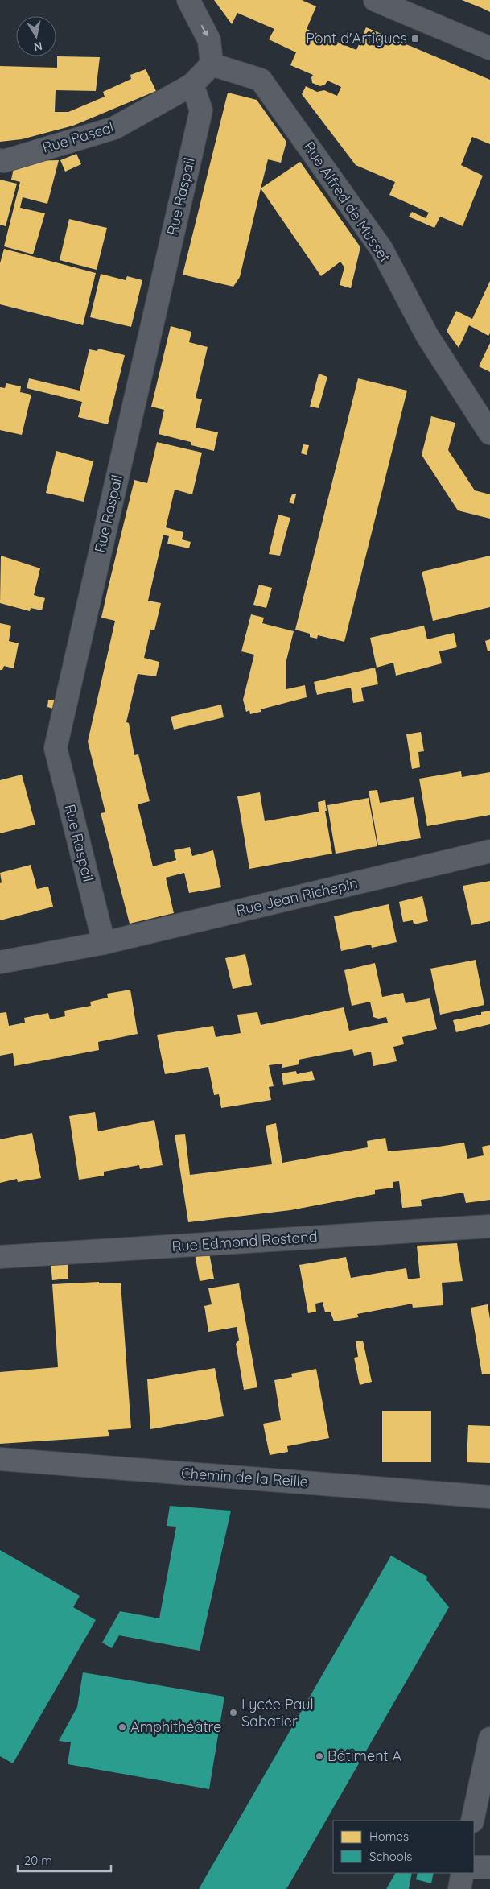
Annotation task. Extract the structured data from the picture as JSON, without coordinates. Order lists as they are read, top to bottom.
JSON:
{
  "streets": {
    "street": [
      "Rue Pascal",
      "Rue Raspail",
      "Rue Alfred de Musset",
      "Rue Jean Richepin",
      "Rue Edmond Rostand",
      "Chemin de la Reille"
    ]
  },
  "crossings": [
    ["Rue Pascal", "Rue Raspail"],
    ["Rue Pascal", "Rue Alfred de Musset"],
    ["Rue Raspail", "Rue Jean Richepin"]
  ],
  "places": {
    "transit": ["Pont d'Artigues"],
    "other": ["Lycée Paul Sabatier", "Amphithéâtre", "Bâtiment A"]
  },
  "legend": ["Homes", "Schools"],
  "scale_bar": "20 m",
  "north": "bottom"
}
